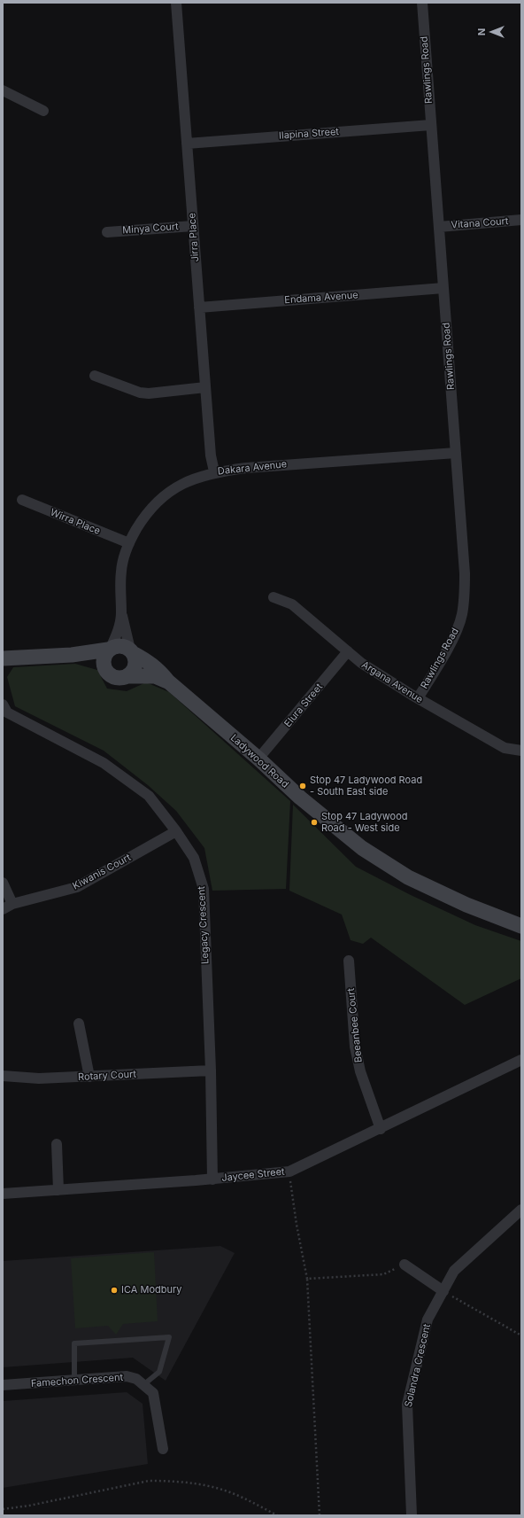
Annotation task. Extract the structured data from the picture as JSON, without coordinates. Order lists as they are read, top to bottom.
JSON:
{
  "streets": {
    "street": [
      "Rawlings Road",
      "Ilapina Street",
      "Vitana Court",
      "Minya Court",
      "Jirra Place",
      "Endama Avenue",
      "Dakara Avenue",
      "Wirra Place",
      "Argana Avenue",
      "Elura Street",
      "Ladywood Road",
      "Kiwanis Court",
      "Legacy Crescent",
      "Beeanbee Court",
      "Rotary Court",
      "Jaycee Street",
      "Solandra Crescent",
      "Famechon Crescent"
    ]
  },
  "crossings": [
    ["Rawlings Road", "Ilapina Street"],
    ["Rawlings Road", "Vitana Court"],
    ["Rawlings Road", "Endama Avenue"],
    ["Rawlings Road", "Dakara Avenue"],
    ["Rawlings Road", "Argana Avenue"],
    ["Ilapina Street", "Jirra Place"],
    ["Minya Court", "Jirra Place"],
    ["Jirra Place", "Endama Avenue"],
    ["Jirra Place", "Dakara Avenue"],
    ["Dakara Avenue", "Wirra Place"],
    ["Dakara Avenue", "Ladywood Road"],
    ["Argana Avenue", "Elura Street"],
    ["Elura Street", "Ladywood Road"],
    ["Kiwanis Court", "Legacy Crescent"],
    ["Legacy Crescent", "Rotary Court"],
    ["Legacy Crescent", "Jaycee Street"],
    ["Beeanbee Court", "Jaycee Street"]
  ],
  "places": ["Stop 47 Ladywood Road - South East side", "Stop 47 Ladywood Road - West side", "ICA Modbury"],
  "north": "left"
}
